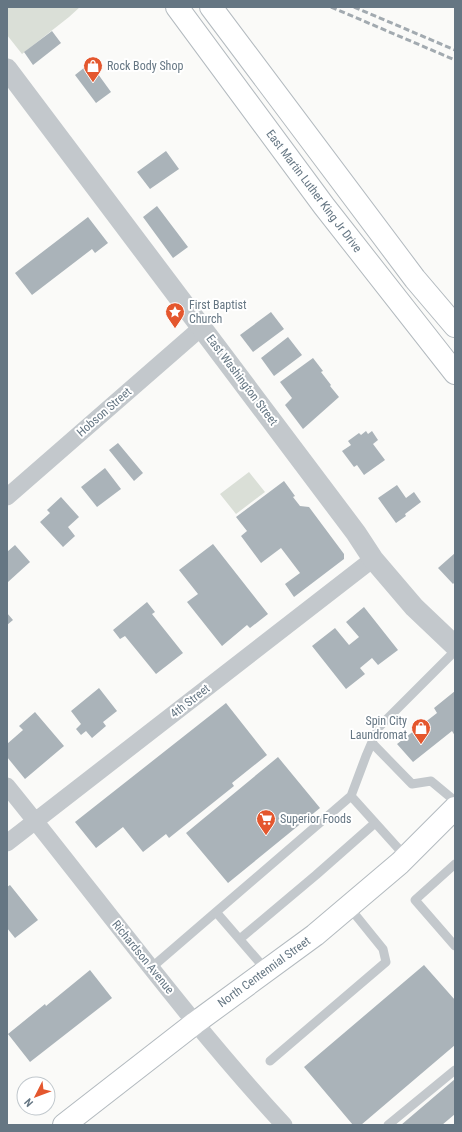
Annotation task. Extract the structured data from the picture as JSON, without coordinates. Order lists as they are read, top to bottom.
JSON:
{
  "streets": {
    "main road": ["East Martin Luther King Jr Drive", "North Centennial Street"],
    "street": [
      "East Washington Street",
      "Hobson Street",
      "4th Street",
      "Richardson Avenue"
    ]
  },
  "crossings": [
    ["East Washington Street", "Hobson Street"],
    ["East Washington Street", "4th Street"],
    ["4th Street", "Richardson Avenue"],
    ["Richardson Avenue", "North Centennial Street"]
  ],
  "places": {
    "shop": ["Rock Body Shop", "Spin City Laundromat"],
    "place": ["First Baptist Church"],
    "supermarket": ["Superior Foods"]
  },
  "north": "bottom left"
}
